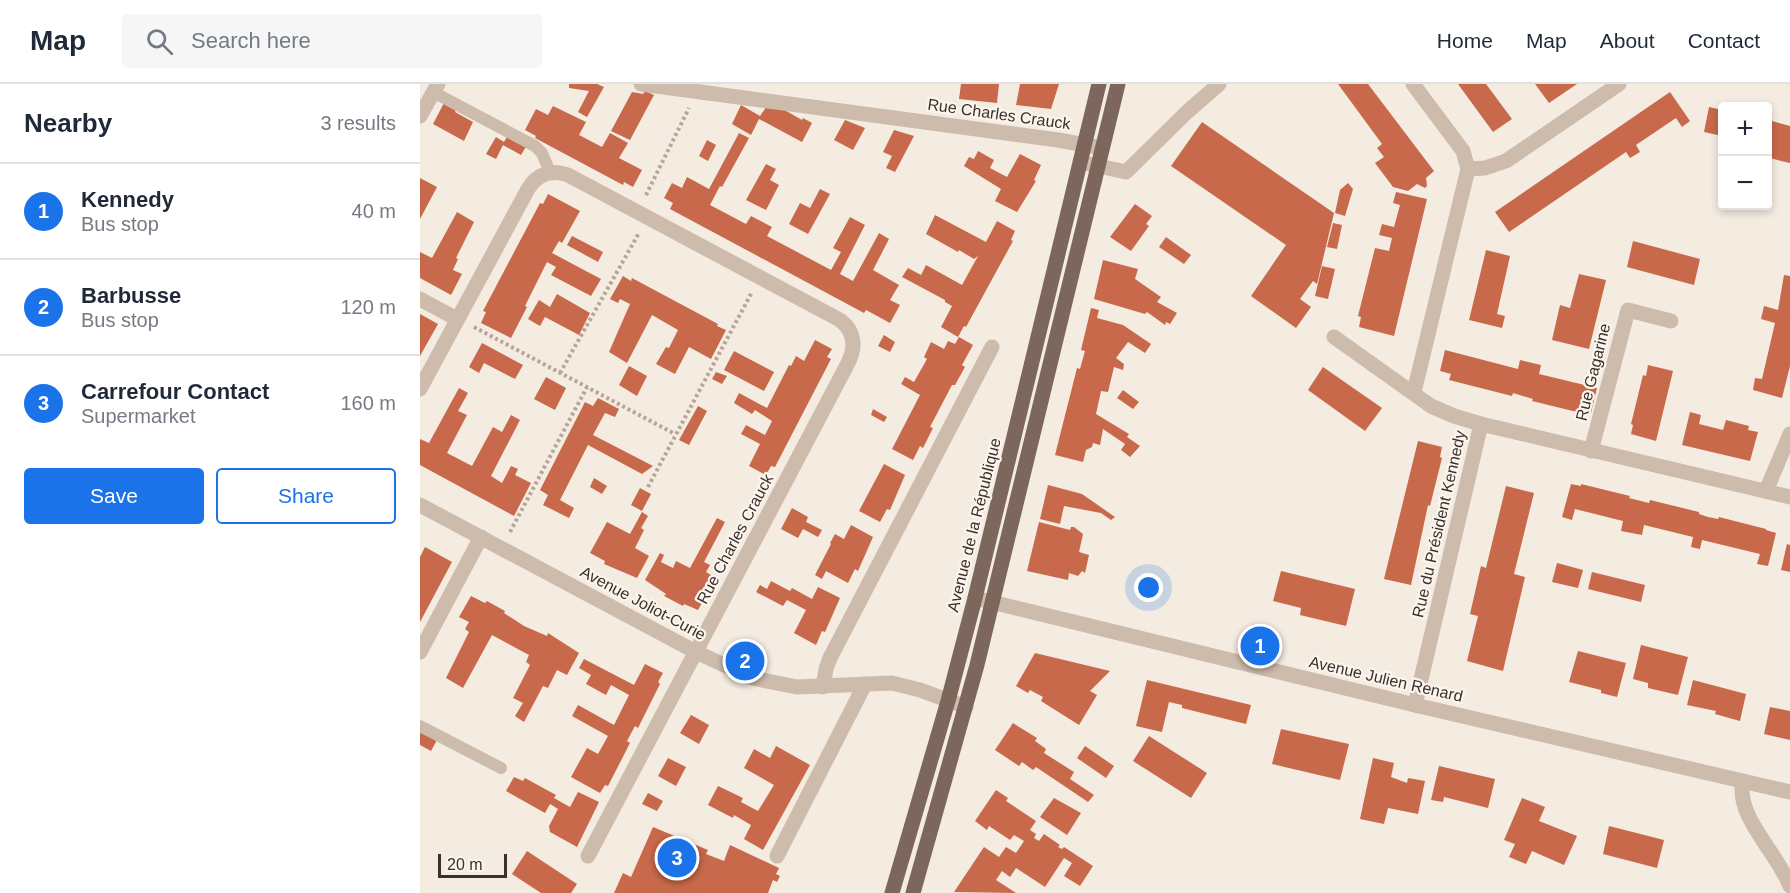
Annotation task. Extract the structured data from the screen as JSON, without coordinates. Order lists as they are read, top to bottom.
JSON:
{
  "streets": {
    "main road": ["Avenue de la République"],
    "street": [
      "Rue Charles Crauck",
      "Rue Gagarine",
      "Rue du Président Kennedy",
      "Avenue Joliot-Curie",
      "Avenue Julien Renard"
    ]
  },
  "crossings": [
    ["Rue Charles Crauck", "Avenue de la République"],
    ["Rue Charles Crauck", "Avenue Joliot-Curie"],
    ["Rue du Président Kennedy", "Avenue Julien Renard"],
    ["Avenue de la République", "Avenue Joliot-Curie"],
    ["Avenue de la République", "Avenue Julien Renard"]
  ],
  "scale_bar": "20 m",
  "page": {
    "header": "Map",
    "search": "Search here",
    "nav": [
      "Home",
      "Map",
      "About",
      "Contact"
    ],
    "heading": ["Nearby", "3 results"],
    "map_buttons": ["+", "−"],
    "list": [
      {
        "mark": "1",
        "name": "Kennedy",
        "note": "Bus stop",
        "value": "40 m"
      },
      {
        "mark": "2",
        "name": "Barbusse",
        "note": "Bus stop",
        "value": "120 m"
      },
      {
        "mark": "3",
        "name": "Carrefour Contact",
        "note": "Supermarket",
        "value": "160 m"
      }
    ],
    "buttons": ["Save", "Share"],
    "pins": ["1", "2", "3"],
    "scale": "20 m"
  }
}
